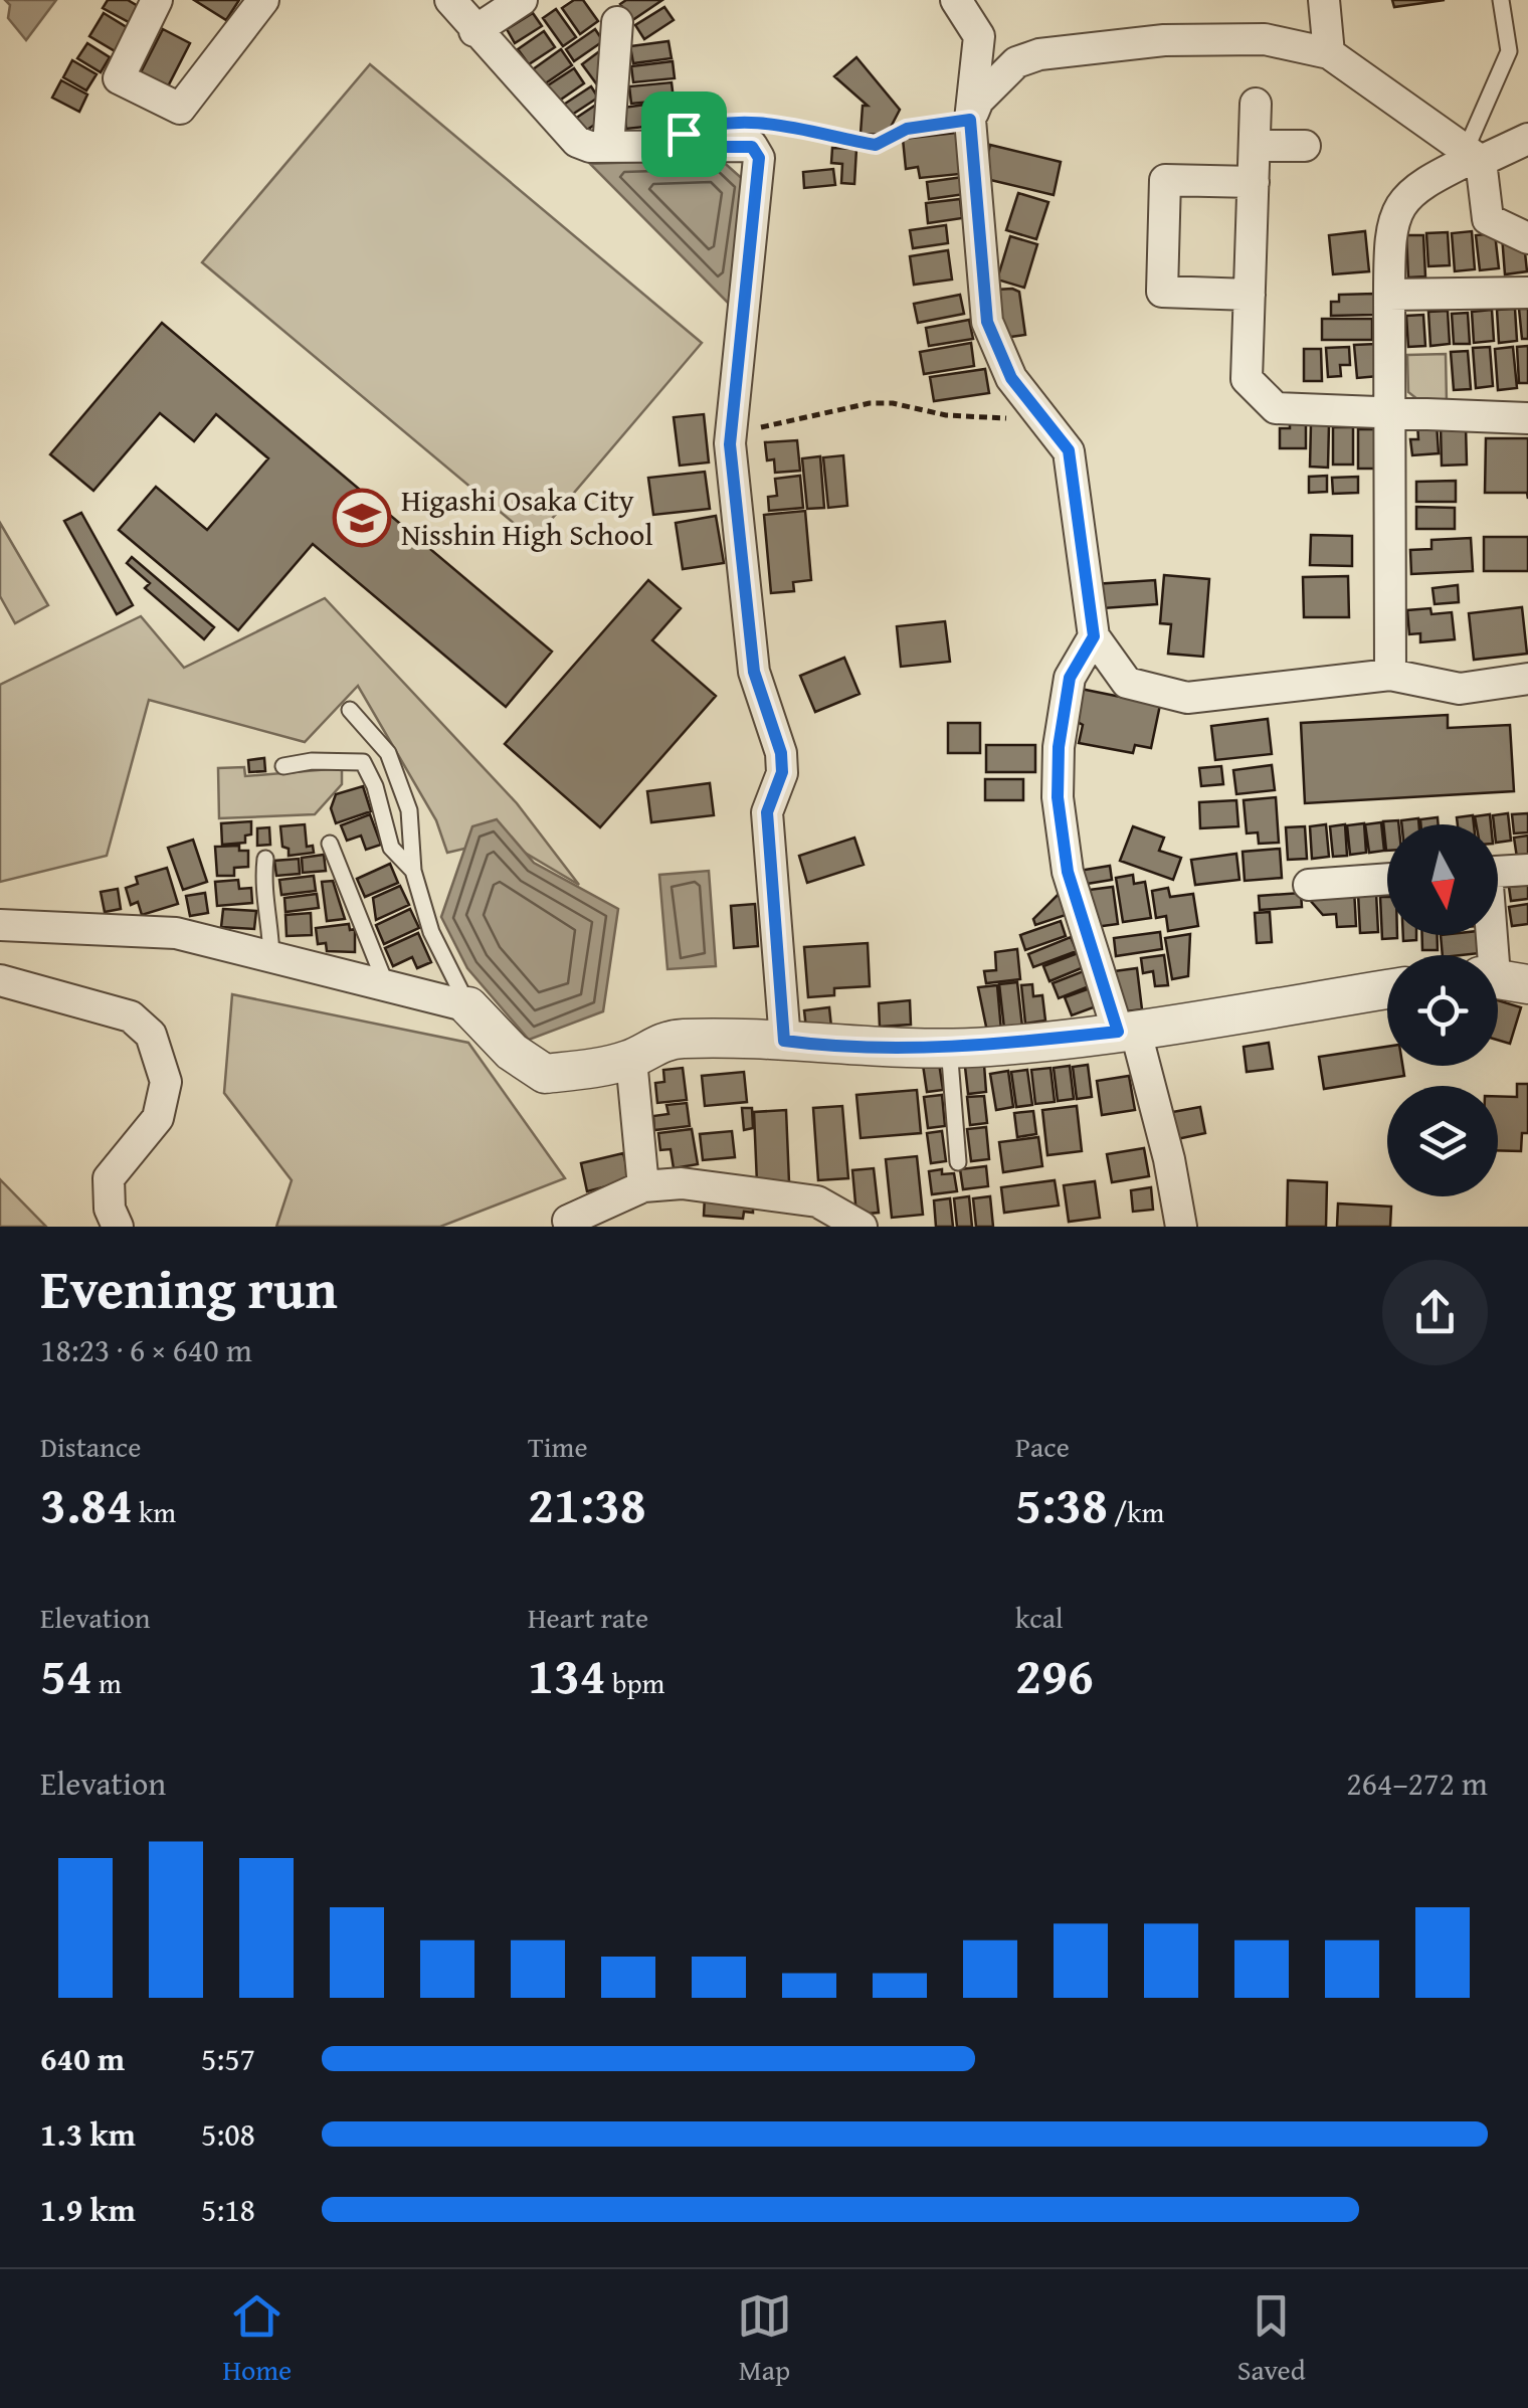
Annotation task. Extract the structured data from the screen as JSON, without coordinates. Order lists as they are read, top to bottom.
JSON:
{
  "places": {
    "school or university": ["Higashi Osaka City Nisshin High School"]
  },
  "north": "bottom",
  "page": {
    "heading": ["Evening run", "18:23 · 6 × 640 m"],
    "stats": [
      ["Distance", "3.84 km"],
      ["Time", "21:38"],
      ["Pace", "5:38 /km"],
      ["Elevation", "54 m"],
      ["Heart rate", "134 bpm"],
      ["kcal", "296"]
    ],
    "chart": ["Elevation", "264–272 m"],
    "list": [
      {
        "name": "640 m",
        "note": "5:57"
      },
      {
        "name": "1.3 km",
        "note": "5:08"
      },
      {
        "name": "1.9 km",
        "note": "5:18"
      }
    ],
    "tabs": ["Home", "Map", "Saved"]
  }
}
